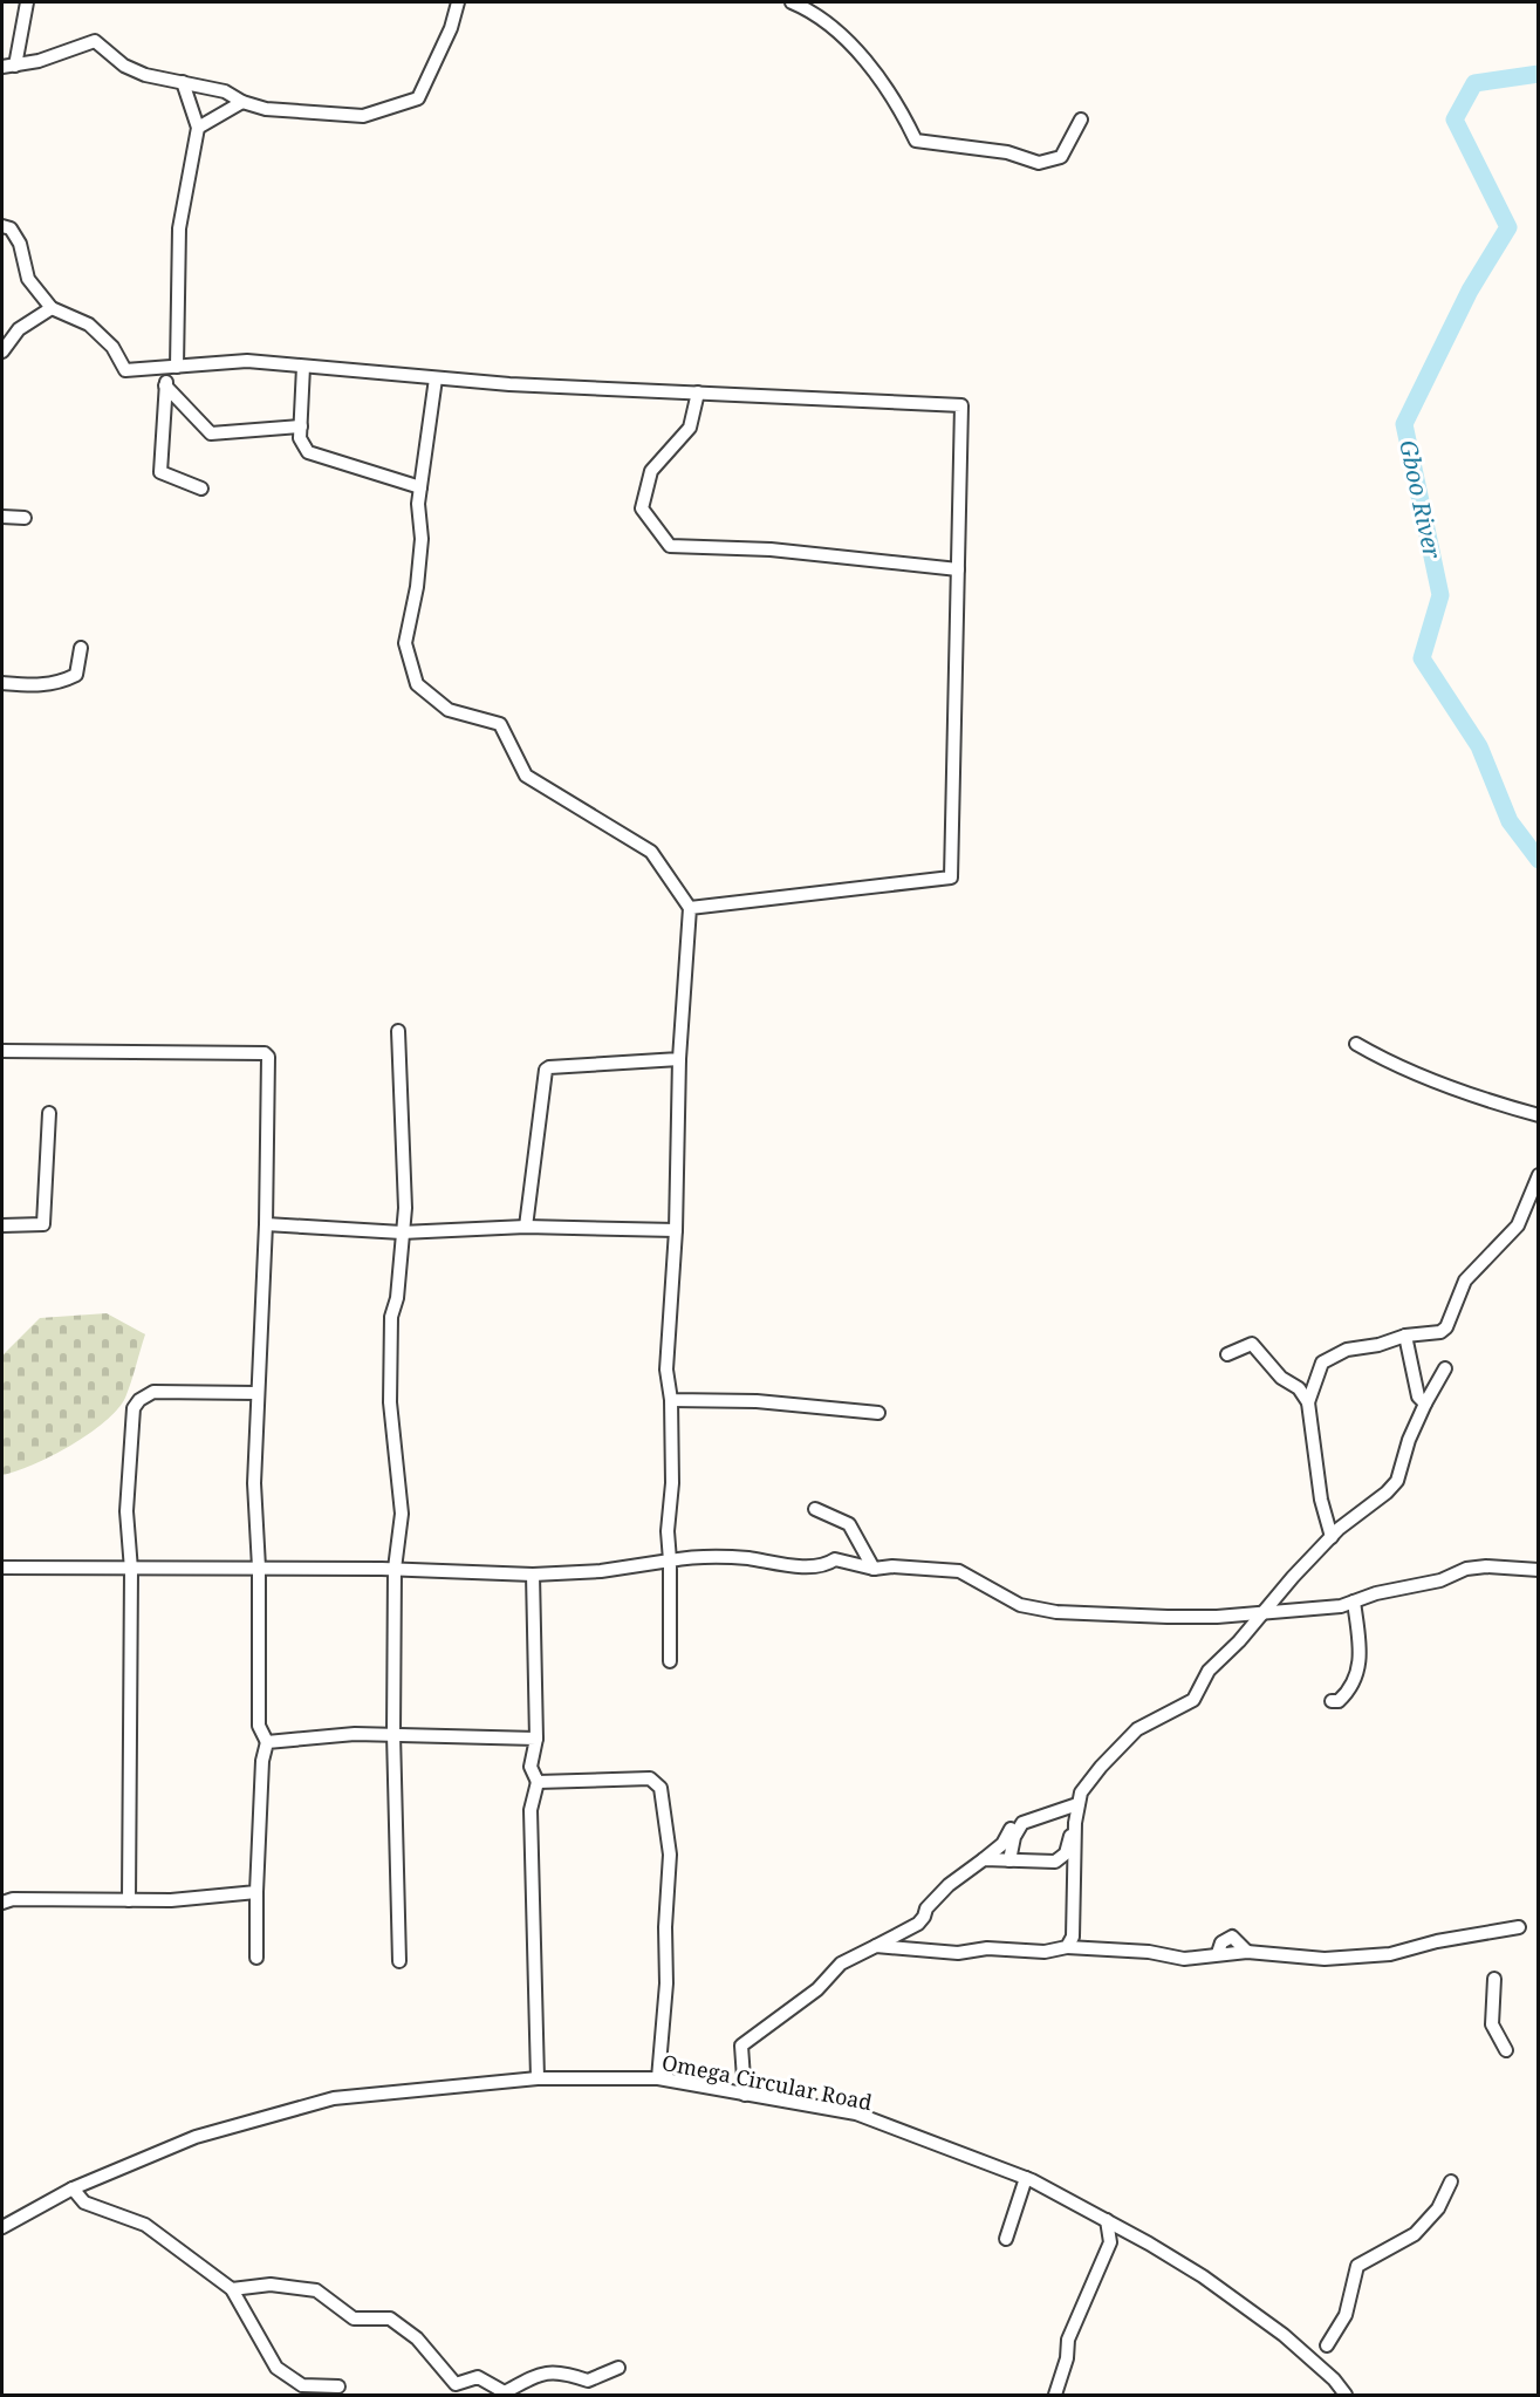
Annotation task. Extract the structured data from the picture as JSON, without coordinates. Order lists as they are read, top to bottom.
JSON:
{
  "streets": {
    "street": ["Omega Circular Road"]
  },
  "water": ["Gboo River"]
}
